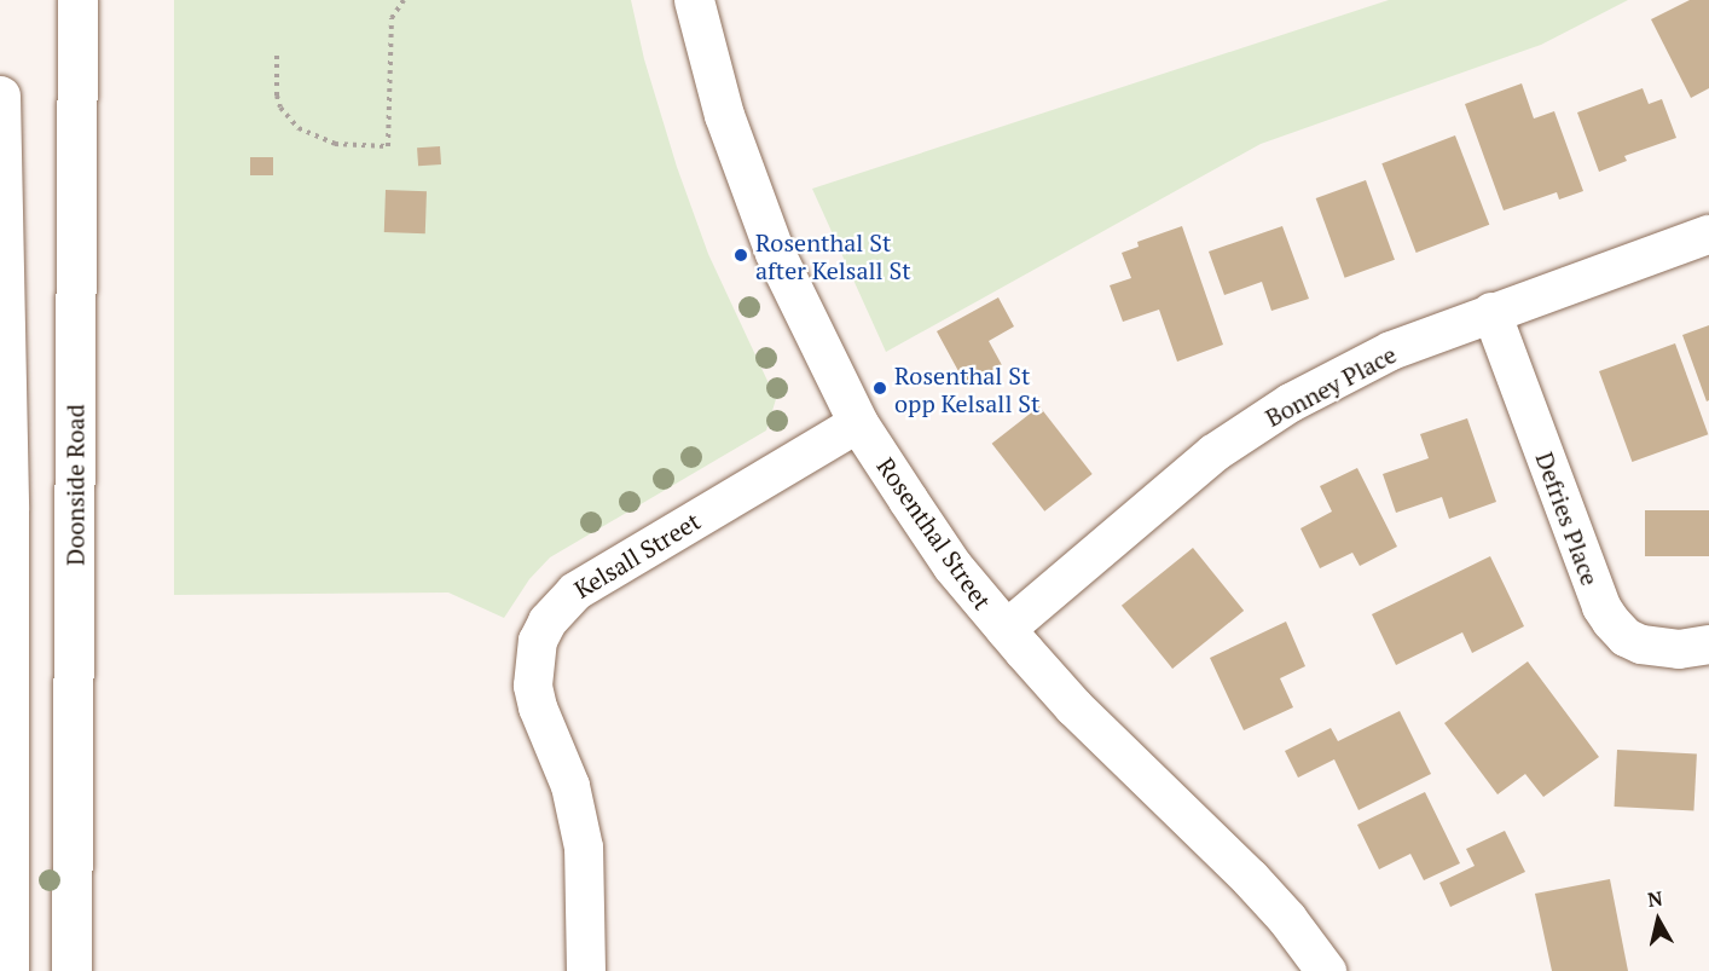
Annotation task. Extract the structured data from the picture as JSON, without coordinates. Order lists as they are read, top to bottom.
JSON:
{
  "streets": {
    "main road": ["Doonside Road", "Rosenthal Street"],
    "street": ["Bonney Place", "Defries Place", "Kelsall Street"]
  },
  "crossings": [
    ["Bonney Place", "Defries Place"],
    ["Bonney Place", "Rosenthal Street"],
    ["Rosenthal Street", "Kelsall Street"]
  ],
  "places": ["Rosenthal St after Kelsall St", "Rosenthal St opp Kelsall St"],
  "north": "top"
}
